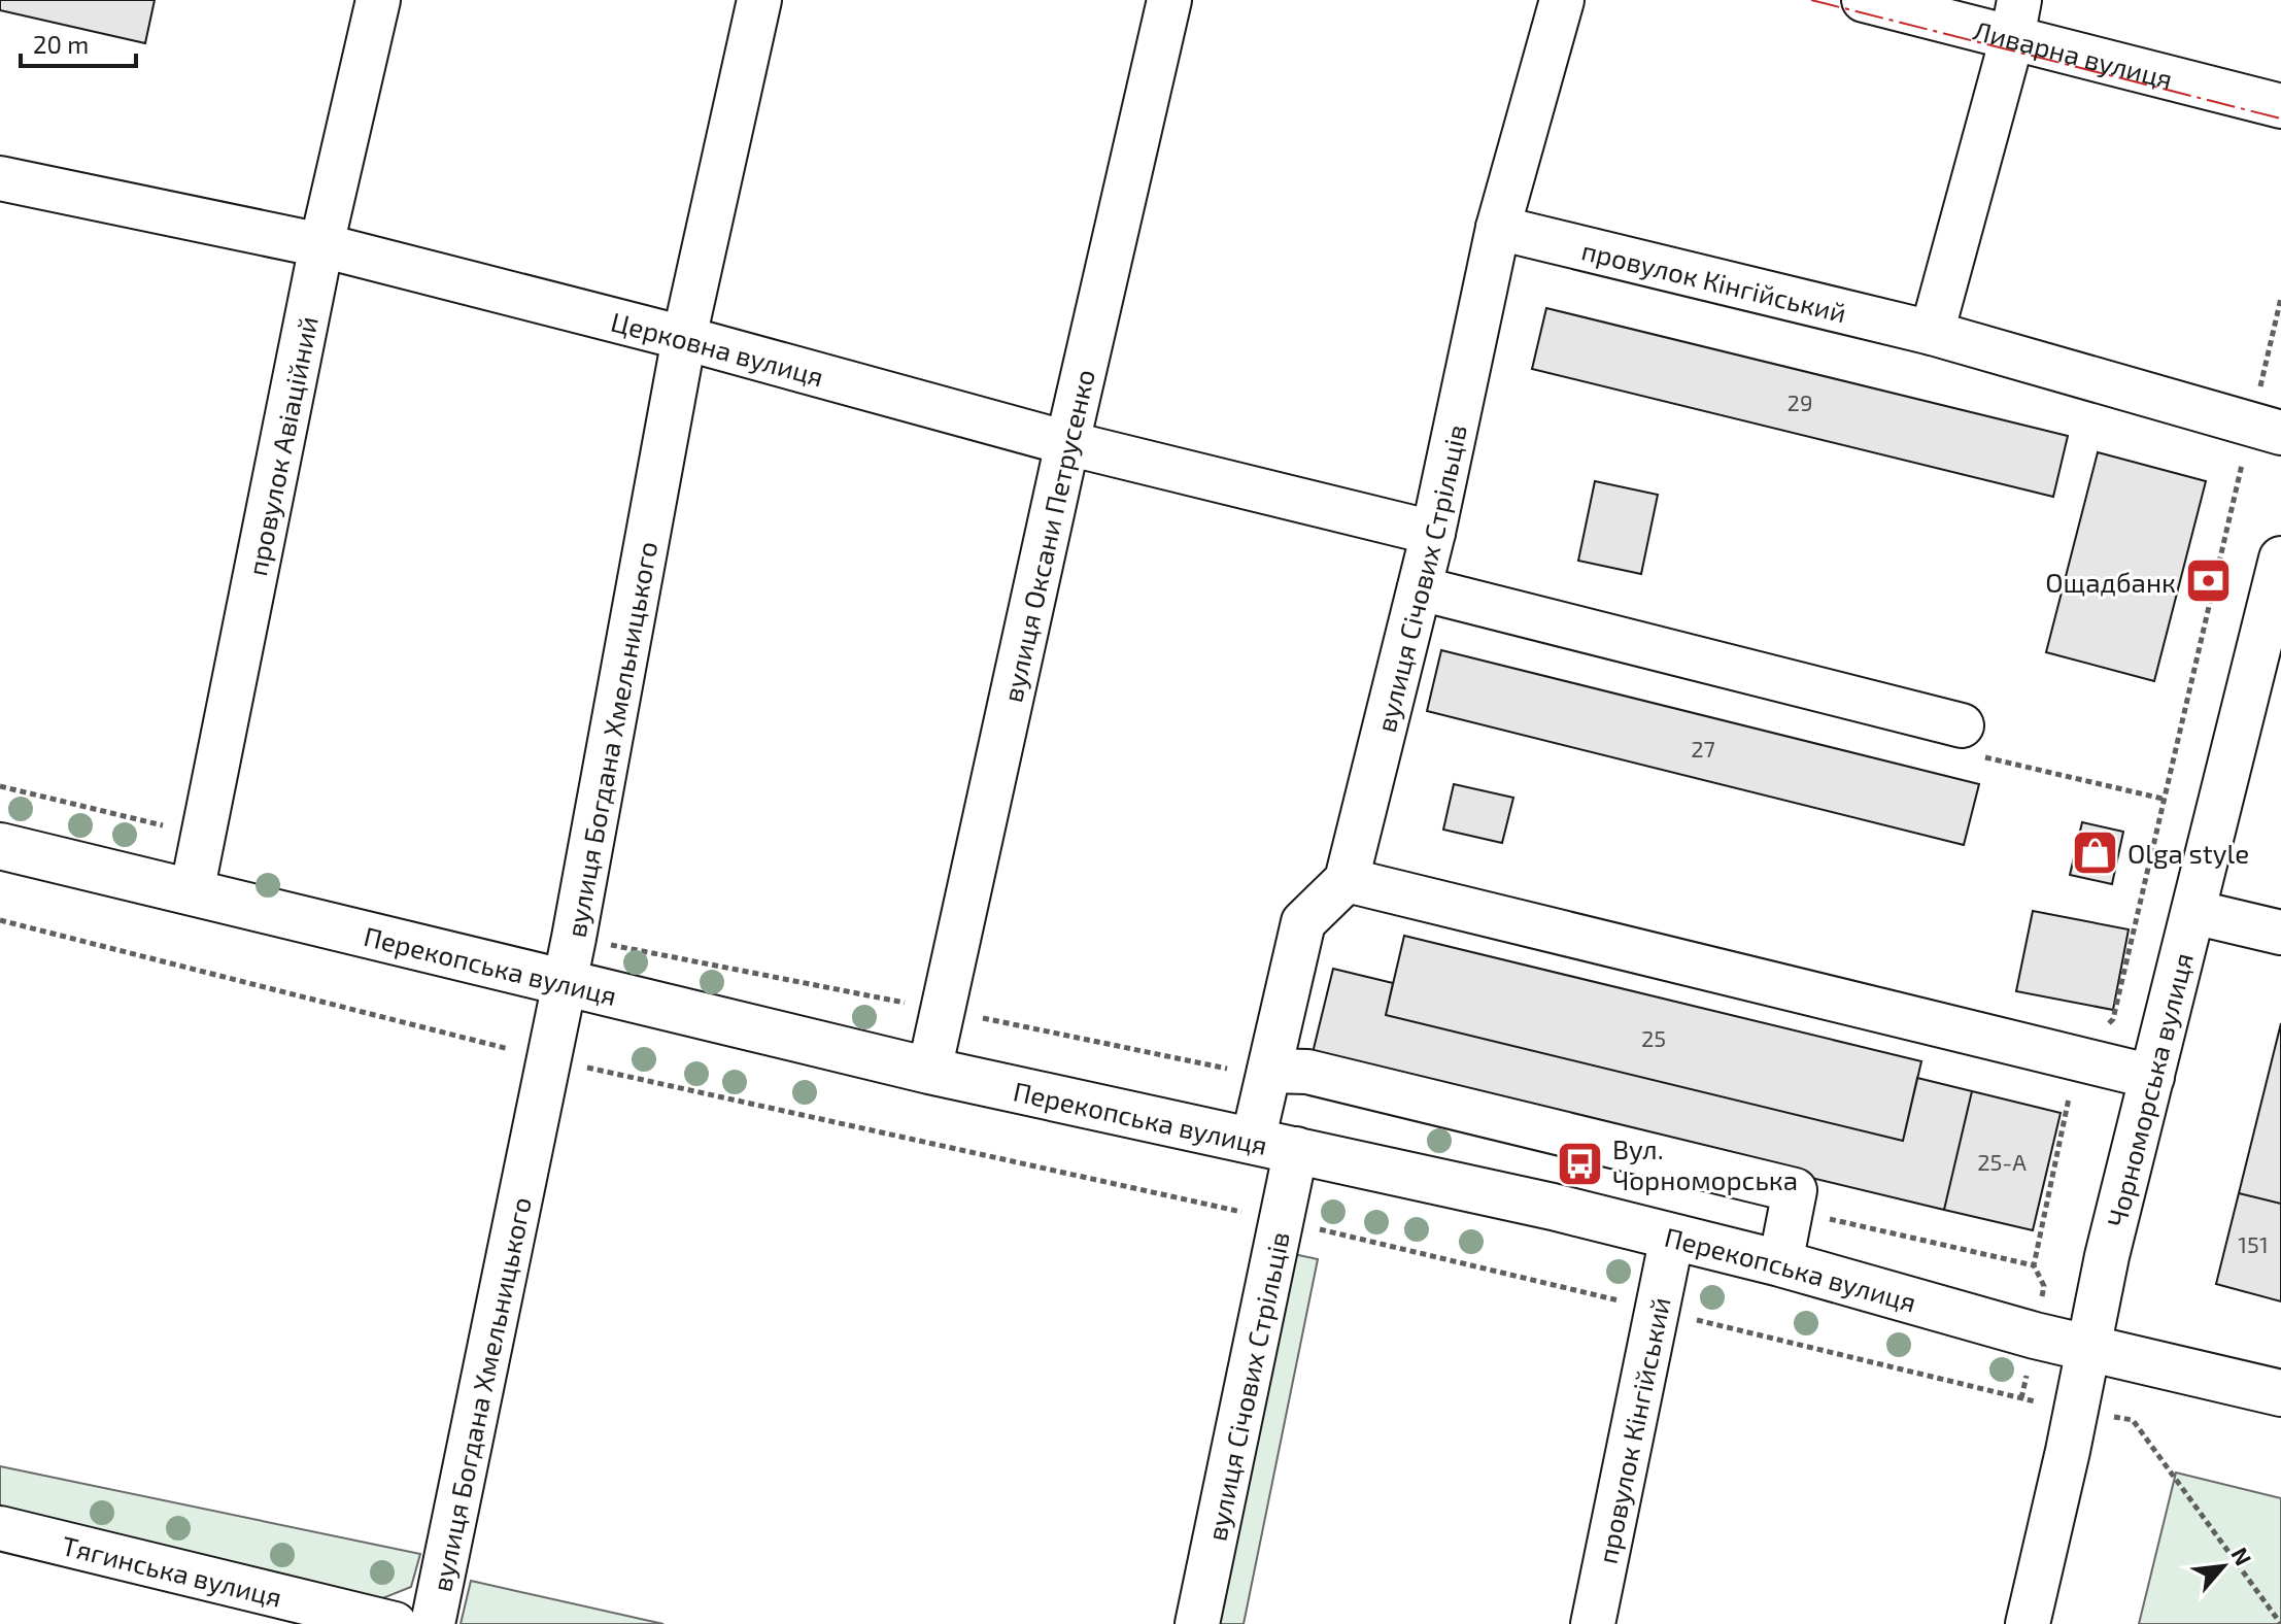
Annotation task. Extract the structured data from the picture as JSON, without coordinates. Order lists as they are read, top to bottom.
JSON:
{
  "streets": {
    "main road": ["Перекопська вулиця"],
    "street": [
      "Ливарна вулиця",
      "провулок Кінгійський",
      "Церковна вулиця",
      "провулок Авіаційний",
      "вулиця Оксани Петрусенко",
      "вулиця Січових Стрільців",
      "вулиця Богдана Хмельницького",
      "Чорноморська вулиця",
      "Тягинська вулиця"
    ]
  },
  "crossings": [
    ["провулок Кінгійський", "вулиця Січових Стрільців"],
    ["провулок Кінгійський", "Перекопська вулиця"],
    ["Церковна вулиця", "провулок Авіаційний"],
    ["Церковна вулиця", "вулиця Оксани Петрусенко"],
    ["Церковна вулиця", "вулиця Січових Стрільців"],
    ["Церковна вулиця", "вулиця Богдана Хмельницького"],
    ["провулок Авіаційний", "Перекопська вулиця"],
    ["вулиця Оксани Петрусенко", "Перекопська вулиця"],
    ["вулиця Січових Стрільців", "Перекопська вулиця"],
    ["вулиця Богдана Хмельницького", "Перекопська вулиця"],
    ["Перекопська вулиця", "Чорноморська вулиця"]
  ],
  "places": {
    "bank": ["Ощадбанк"],
    "shop": ["Olga style"],
    "bus stop": ["Вул. Чорноморська"]
  },
  "house_numbers": [
    "29",
    "27",
    "25",
    "25-А",
    "151"
  ],
  "scale_bar": "20 m",
  "north": "top right"
}
